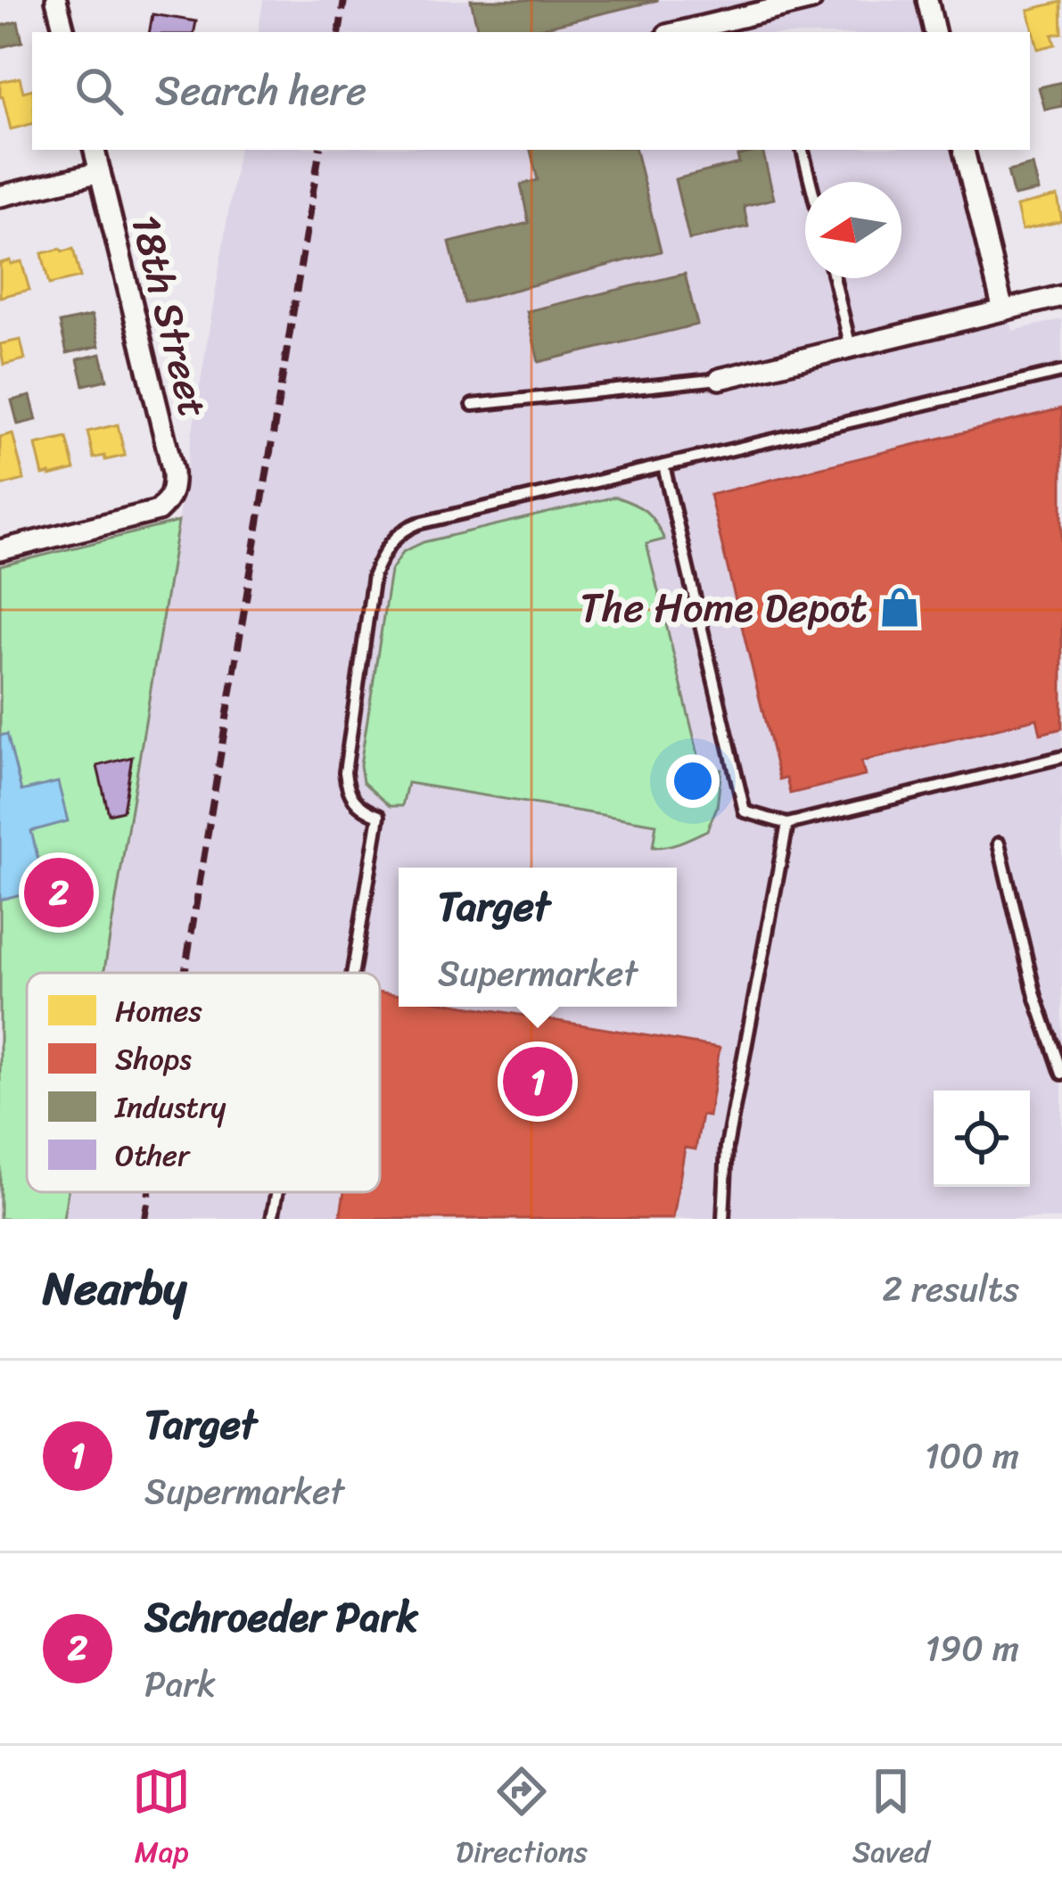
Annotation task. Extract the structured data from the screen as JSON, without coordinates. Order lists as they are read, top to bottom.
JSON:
{
  "streets": {
    "street": ["18th Street"]
  },
  "places": {
    "shop": ["The Home Depot"]
  },
  "legend": [
    "Homes",
    "Shops",
    "Industry",
    "Other"
  ],
  "north": "left",
  "page": {
    "search": "Search here",
    "pins": ["2", "1"],
    "popup": ["Target", "Supermarket"],
    "heading": ["Nearby", "2 results"],
    "list": [
      {
        "mark": "1",
        "name": "Target",
        "note": "Supermarket",
        "value": "100 m"
      },
      {
        "mark": "2",
        "name": "Schroeder Park",
        "note": "Park",
        "value": "190 m"
      }
    ],
    "nav": ["Map", "Directions", "Saved"]
  }
}
